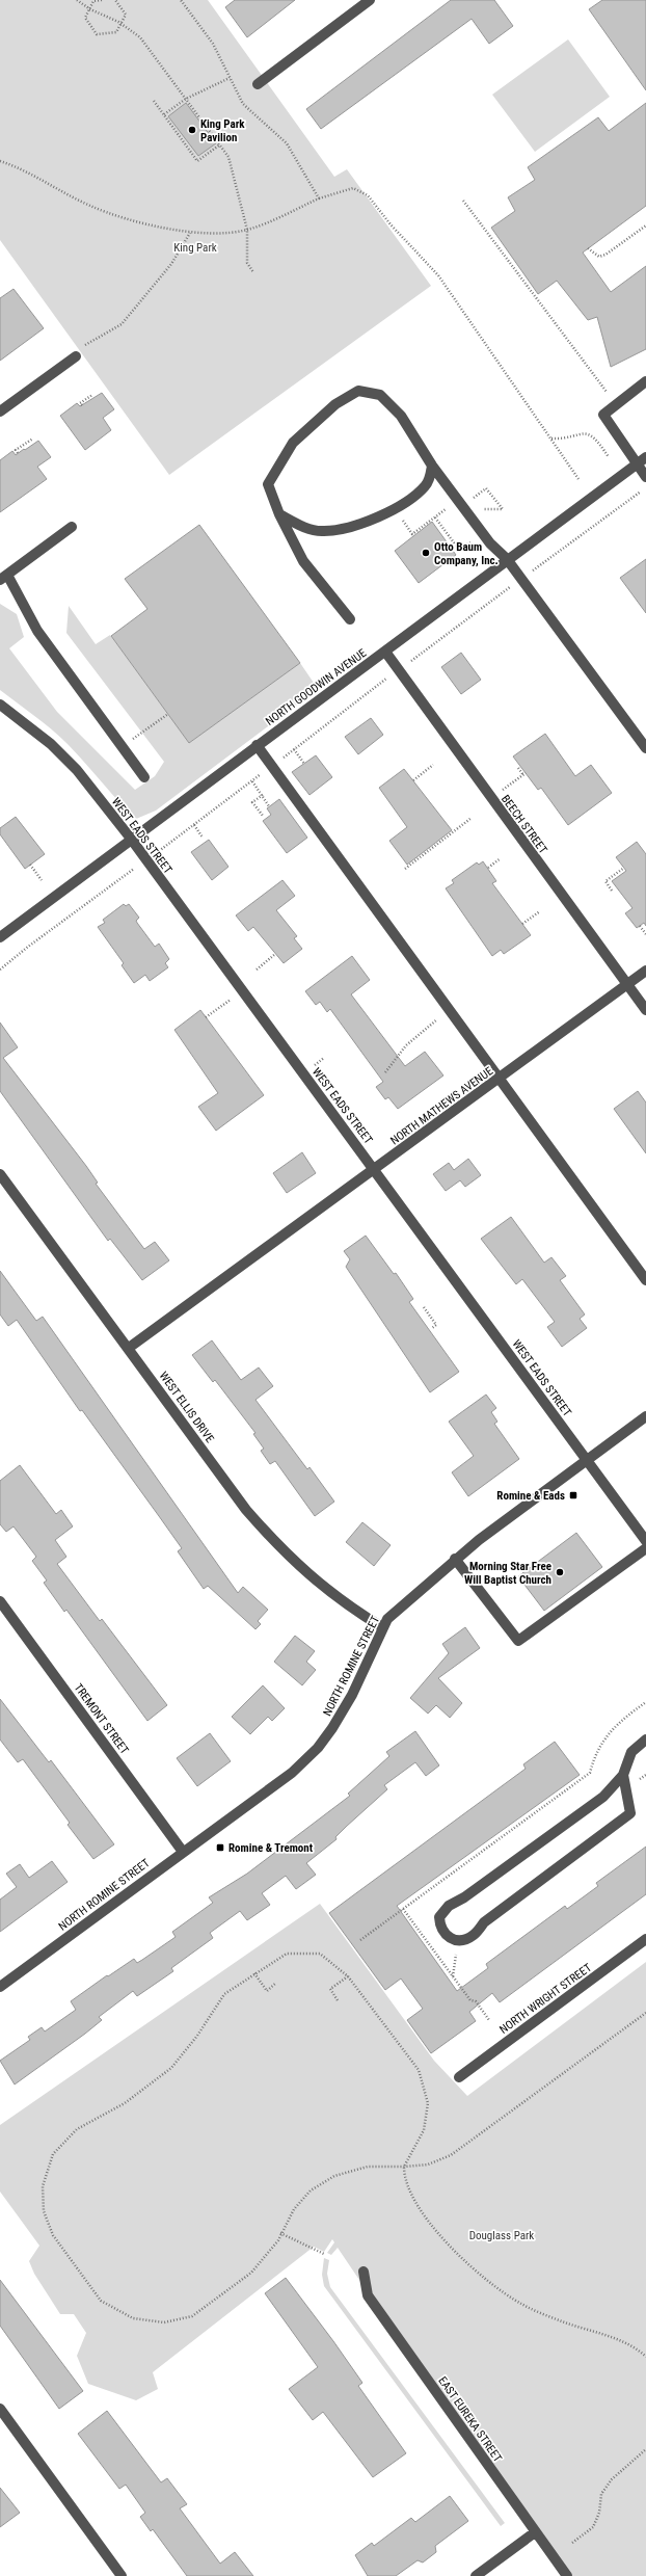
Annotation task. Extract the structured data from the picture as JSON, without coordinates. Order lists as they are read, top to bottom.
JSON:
{
  "streets": {
    "street": [
      "NORTH GOODWIN AVENUE",
      "BEECH STREET",
      "WEST EADS STREET",
      "NORTH MATHEWS AVENUE",
      "WEST ELLIS DRIVE",
      "NORTH ROMINE STREET",
      "TREMONT STREET",
      "NORTH WRIGHT STREET",
      "EAST EUREKA STREET"
    ]
  },
  "crossings": [
    ["NORTH GOODWIN AVENUE", "BEECH STREET"],
    ["NORTH GOODWIN AVENUE", "WEST EADS STREET"],
    ["BEECH STREET", "NORTH MATHEWS AVENUE"],
    ["WEST EADS STREET", "NORTH MATHEWS AVENUE"],
    ["WEST EADS STREET", "NORTH ROMINE STREET"],
    ["NORTH MATHEWS AVENUE", "WEST ELLIS DRIVE"],
    ["WEST ELLIS DRIVE", "NORTH ROMINE STREET"],
    ["NORTH ROMINE STREET", "TREMONT STREET"]
  ],
  "parks": ["King Park", "Douglass Park"],
  "places": {
    "other": ["King Park Pavilion", "Otto Baum Company, Inc.", "Morning Star Free Will Baptist Church"],
    "transit": ["Romine & Eads", "Romine & Tremont"]
  }
}
